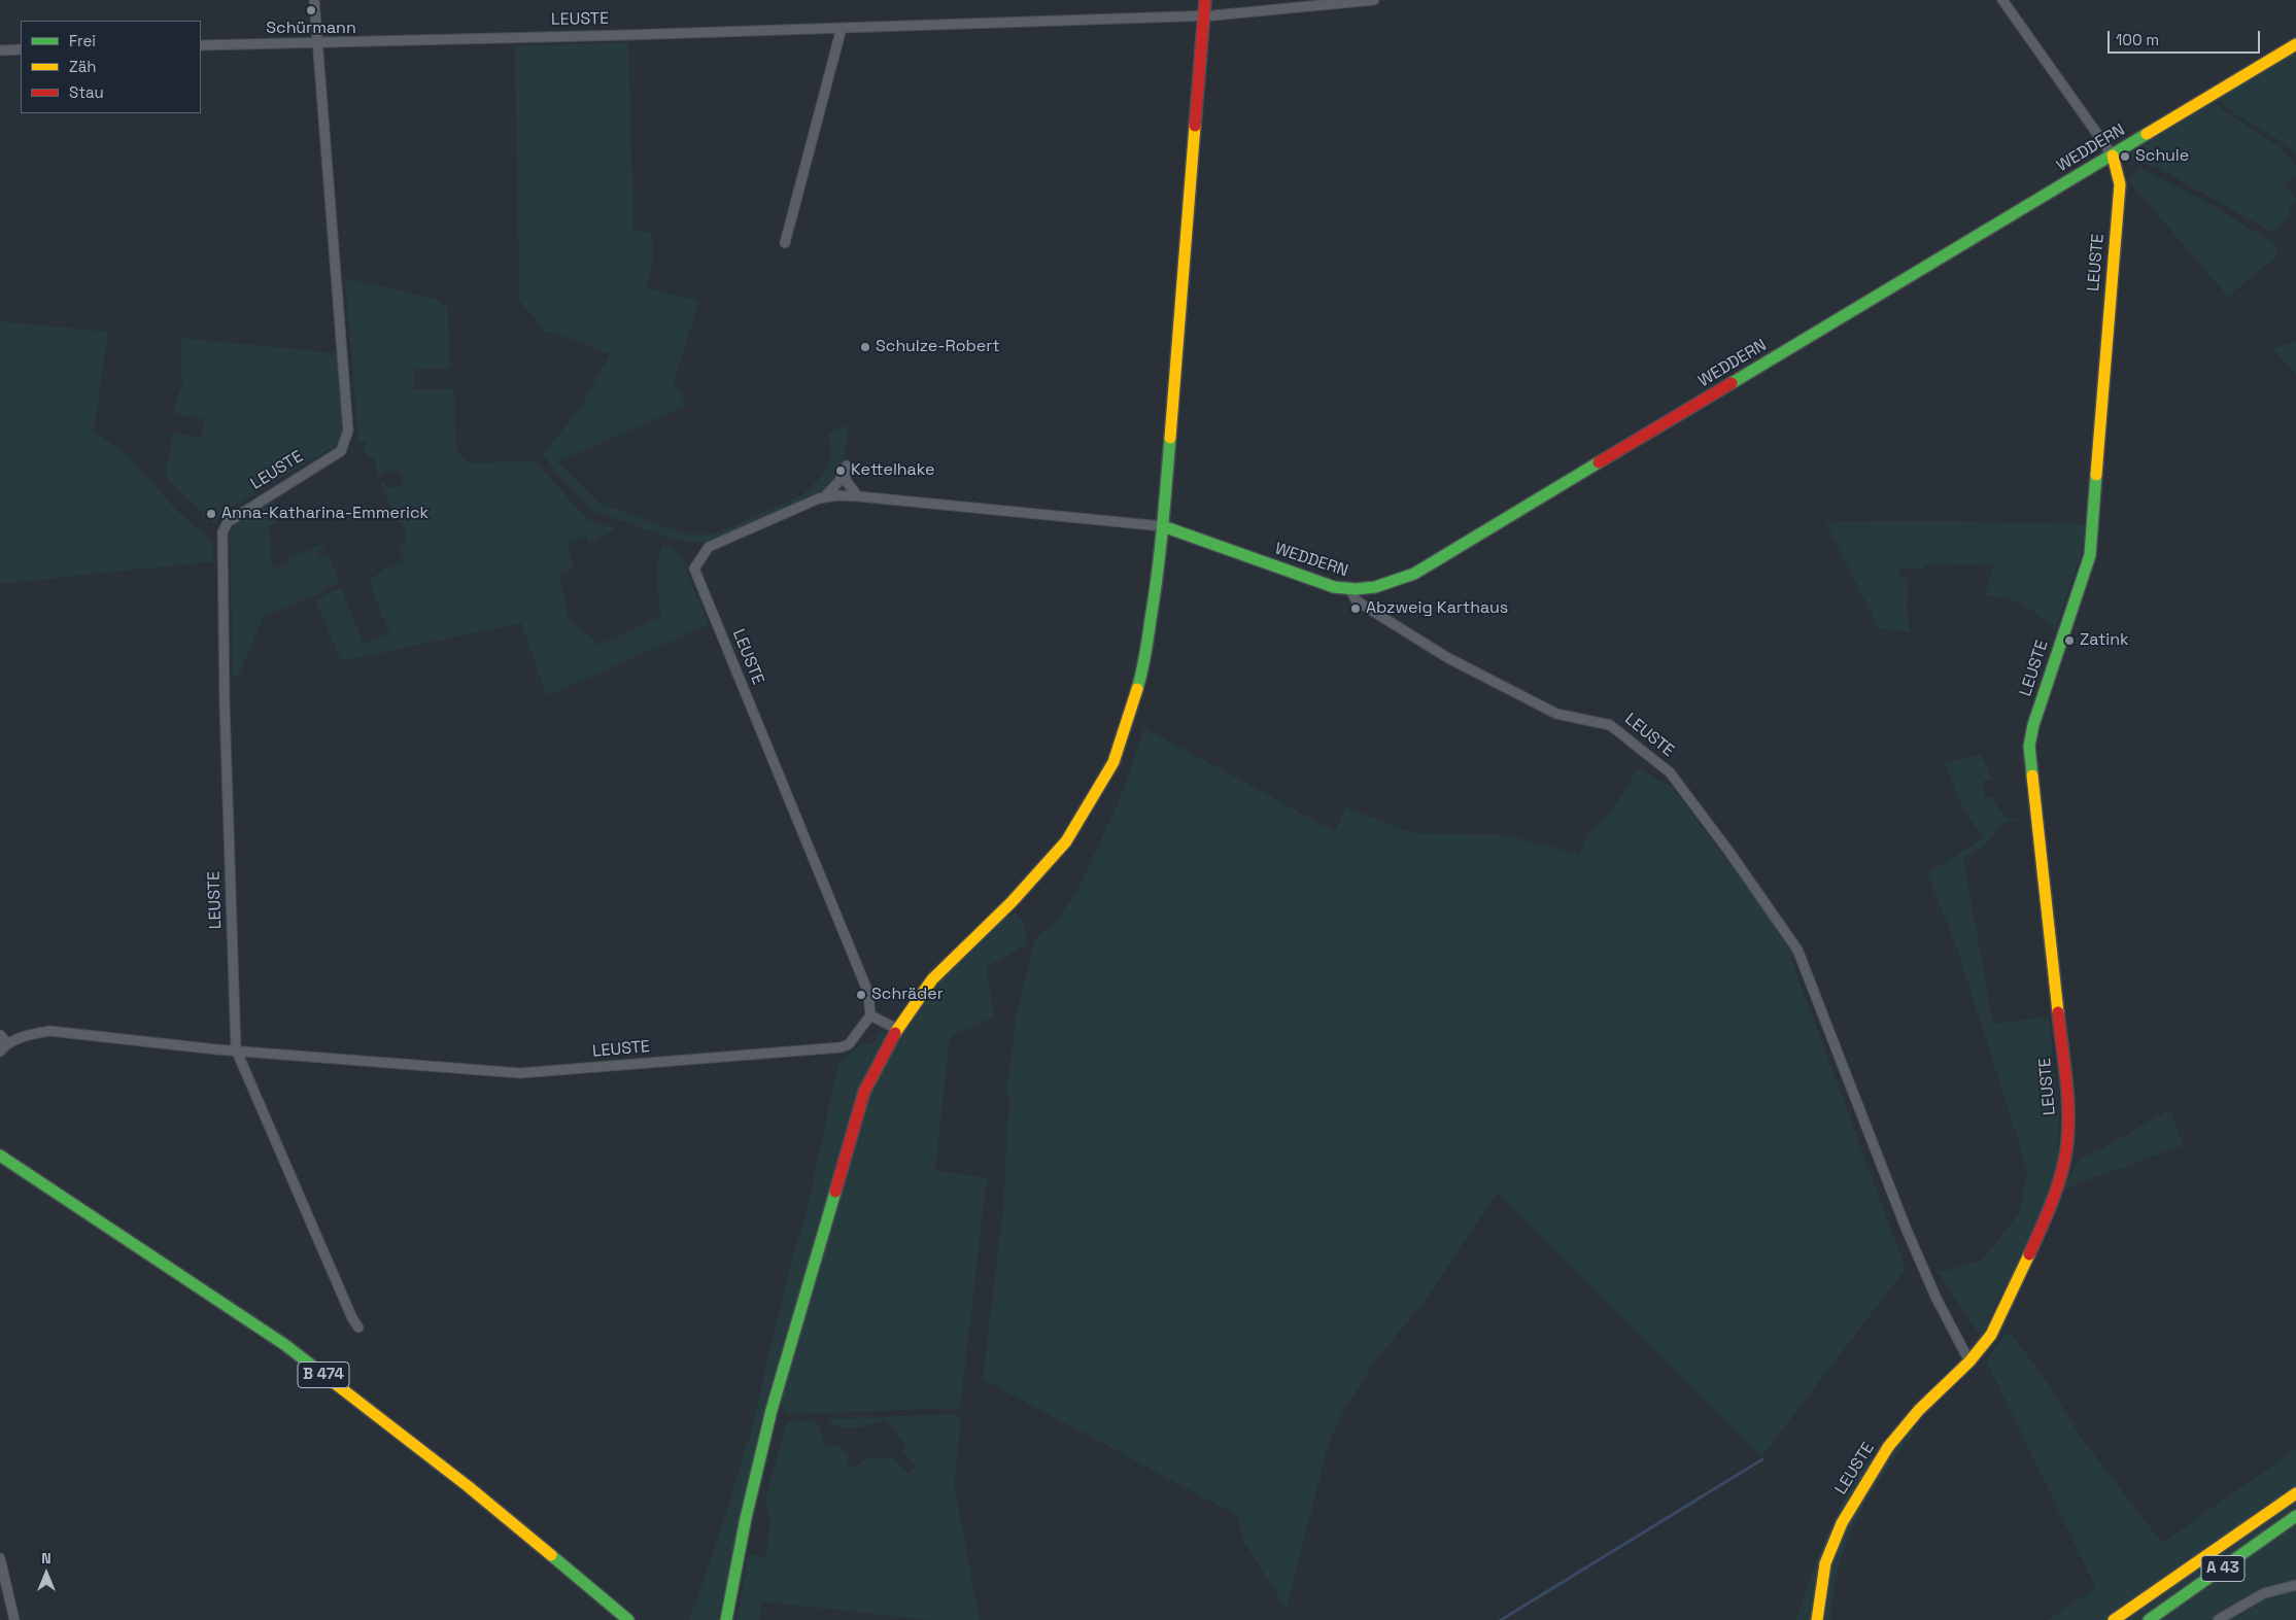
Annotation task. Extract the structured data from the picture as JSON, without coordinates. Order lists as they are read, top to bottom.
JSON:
{
  "streets": {
    "main road": [
      "LEUSTE",
      "WEDDERN",
      "B 474",
      "A 43"
    ]
  },
  "crossings": [
    ["LEUSTE", "WEDDERN"]
  ],
  "places": [
    "Schürmann",
    "Schule",
    "Schulze-Robert",
    "Kettelhake",
    "Anna-Katharina-Emmerick",
    "Abzweig Karthaus",
    "Zatink",
    "Schräder"
  ],
  "legend": ["Frei", "Zäh", "Stau"],
  "scale_bar": "100 m",
  "north": "top"
}
